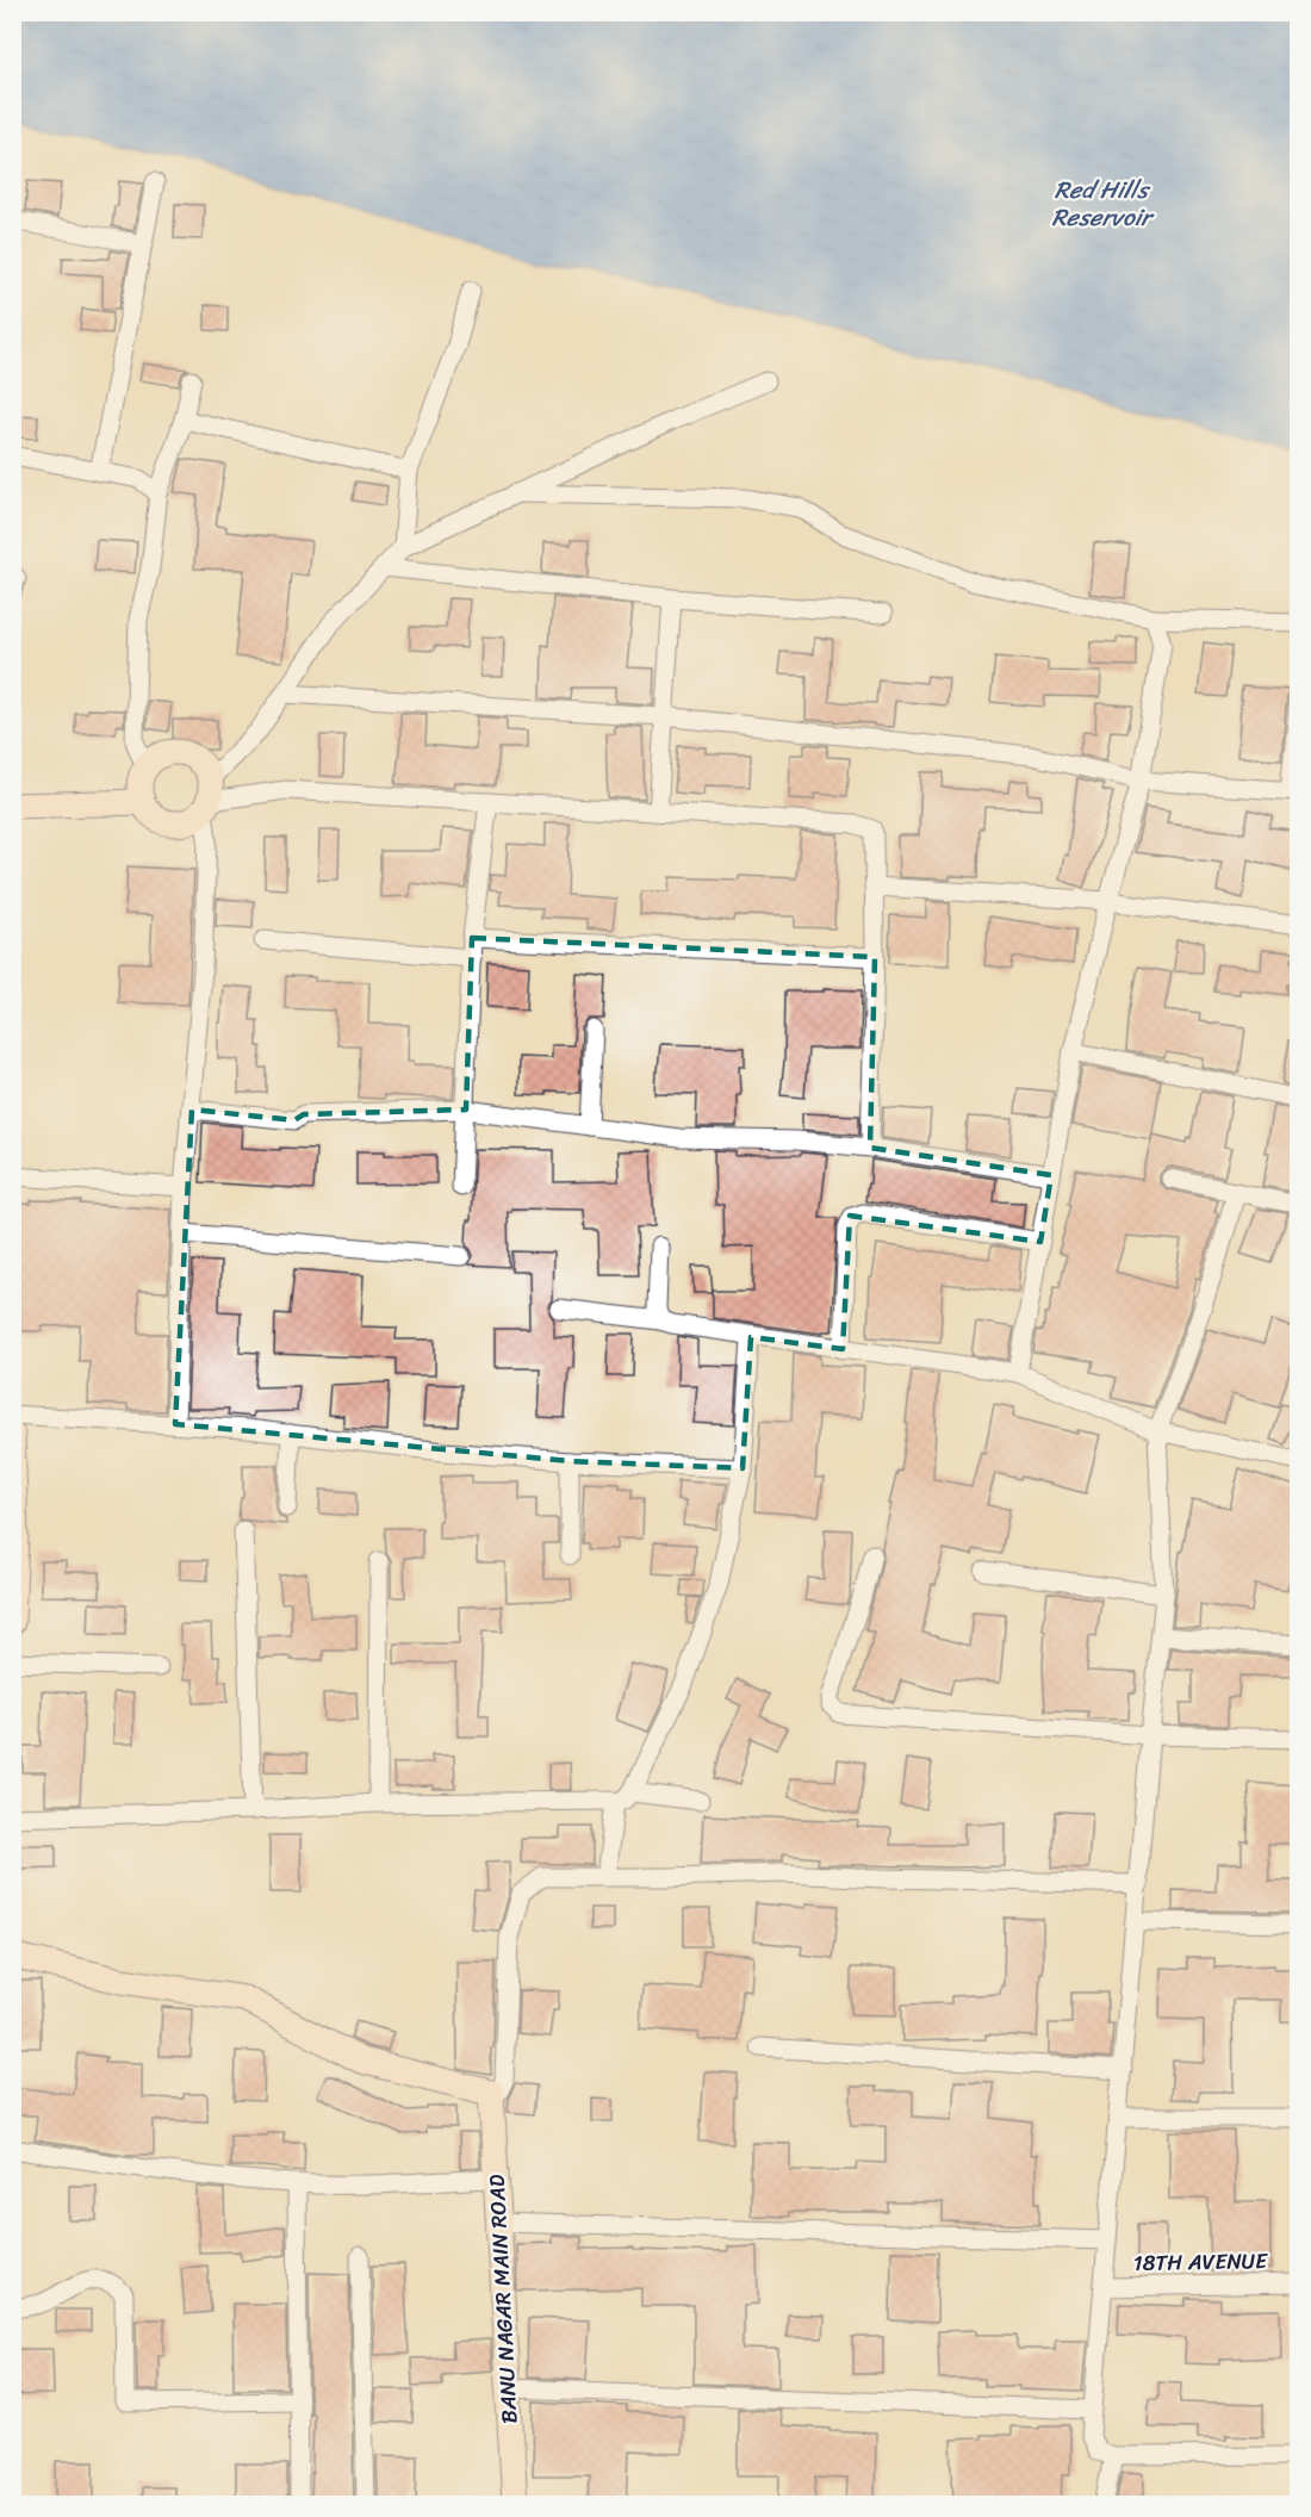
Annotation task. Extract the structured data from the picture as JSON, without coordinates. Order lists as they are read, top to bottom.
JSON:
{
  "streets": {
    "street": ["18TH AVENUE", "BANU NAGAR MAIN ROAD"]
  },
  "water": ["Red Hills Reservoir"]
}
